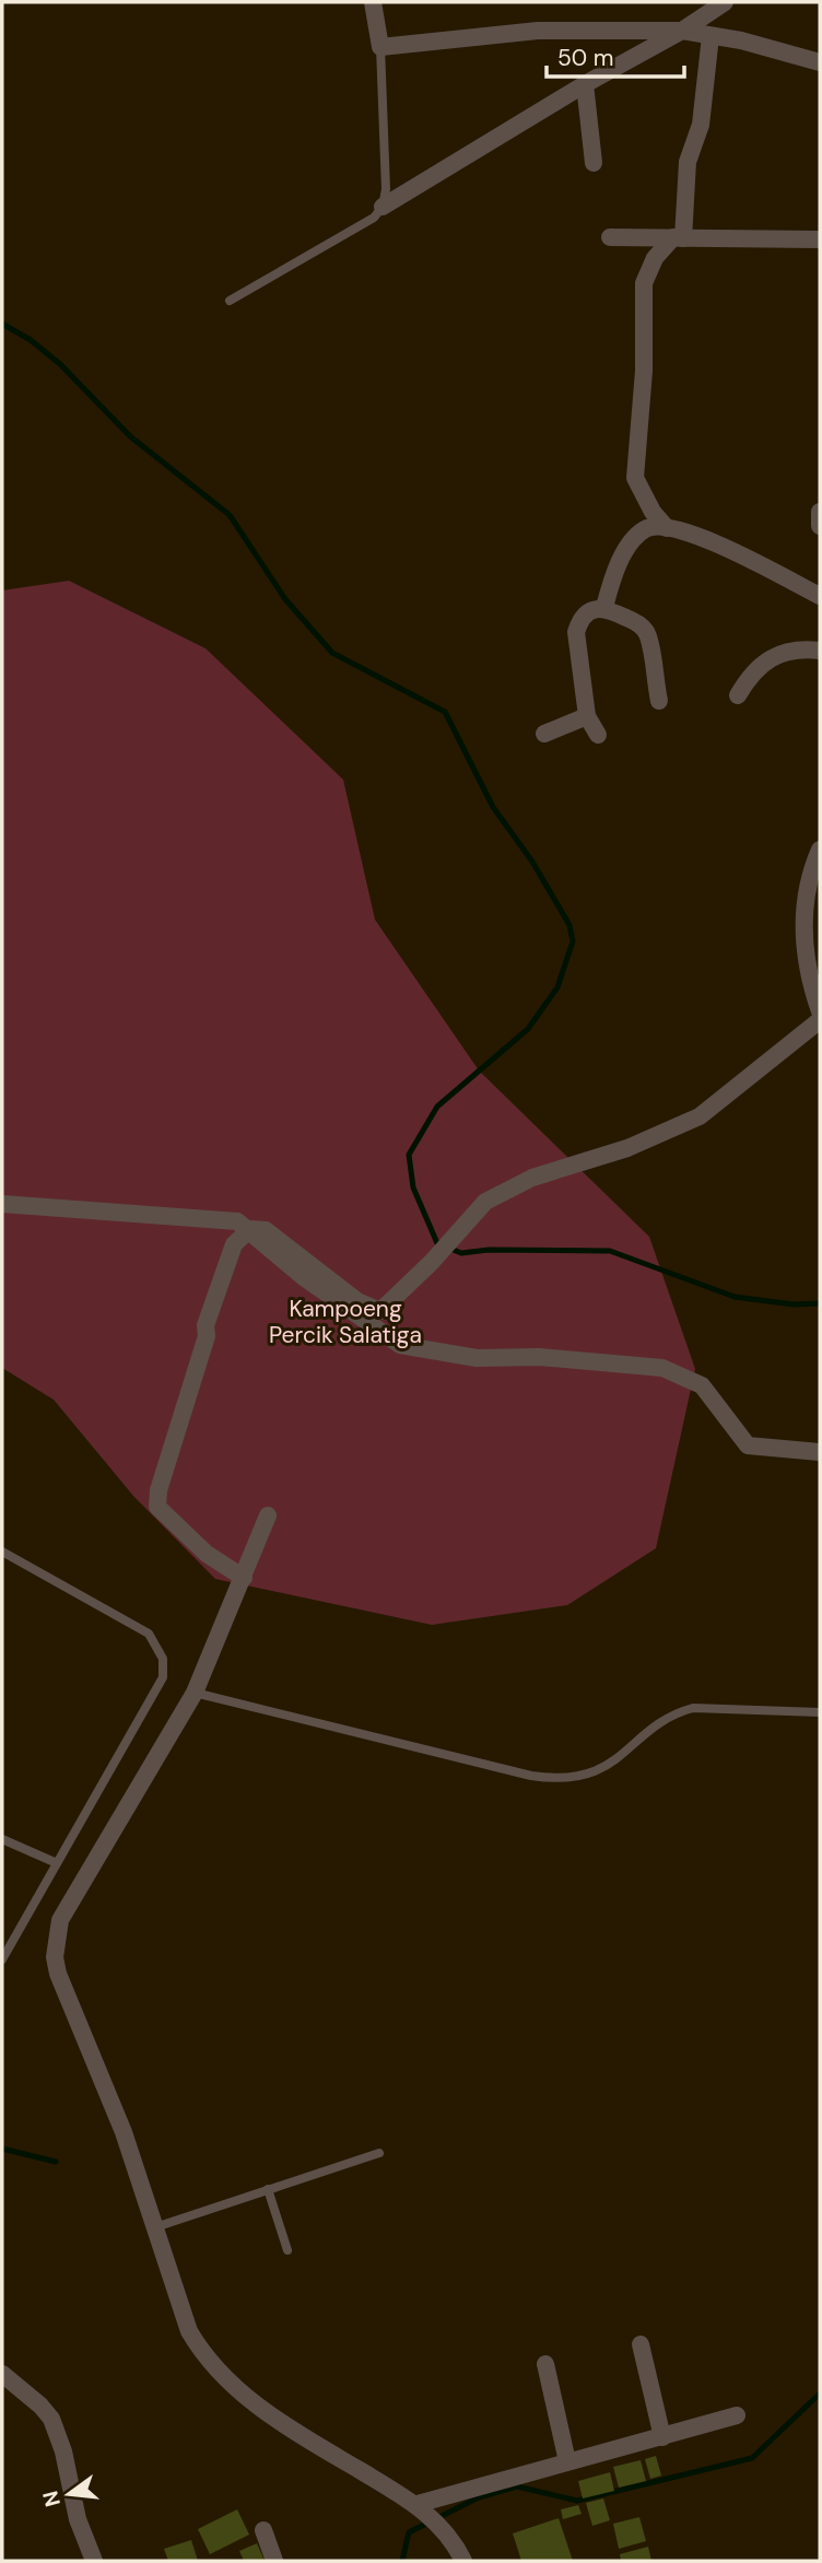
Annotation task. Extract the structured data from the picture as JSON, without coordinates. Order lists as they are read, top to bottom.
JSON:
{
  "parks": ["Kampoeng Percik Salatiga"],
  "scale_bar": "50 m",
  "north": "left"
}
